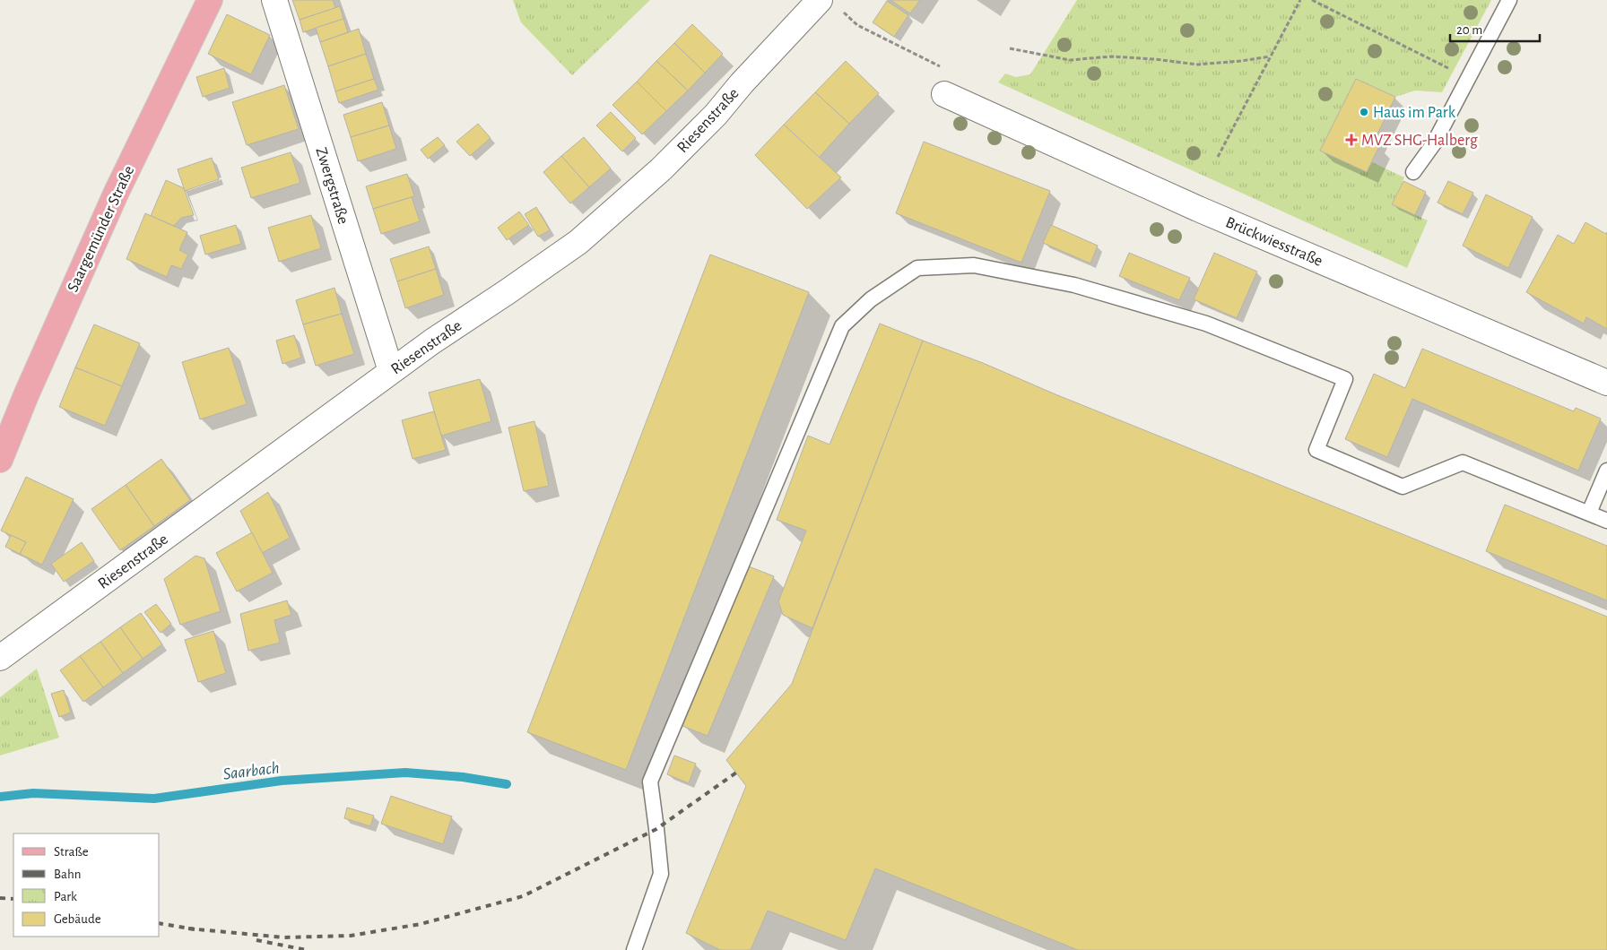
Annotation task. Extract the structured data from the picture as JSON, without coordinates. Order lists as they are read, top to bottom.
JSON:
{
  "streets": {
    "main road": ["Saargemünder Straße"],
    "street": ["Riesenstraße", "Zwergstraße", "Brückwiesstraße"]
  },
  "crossings": [
    ["Riesenstraße", "Zwergstraße"]
  ],
  "water": ["Saarbach"],
  "places": {
    "other": ["Haus im Park"],
    "health": ["MVZ SHG-Halberg"]
  },
  "legend": [
    "Straße",
    "Bahn",
    "Park",
    "Gebäude"
  ],
  "scale_bar": "20 m"
}
